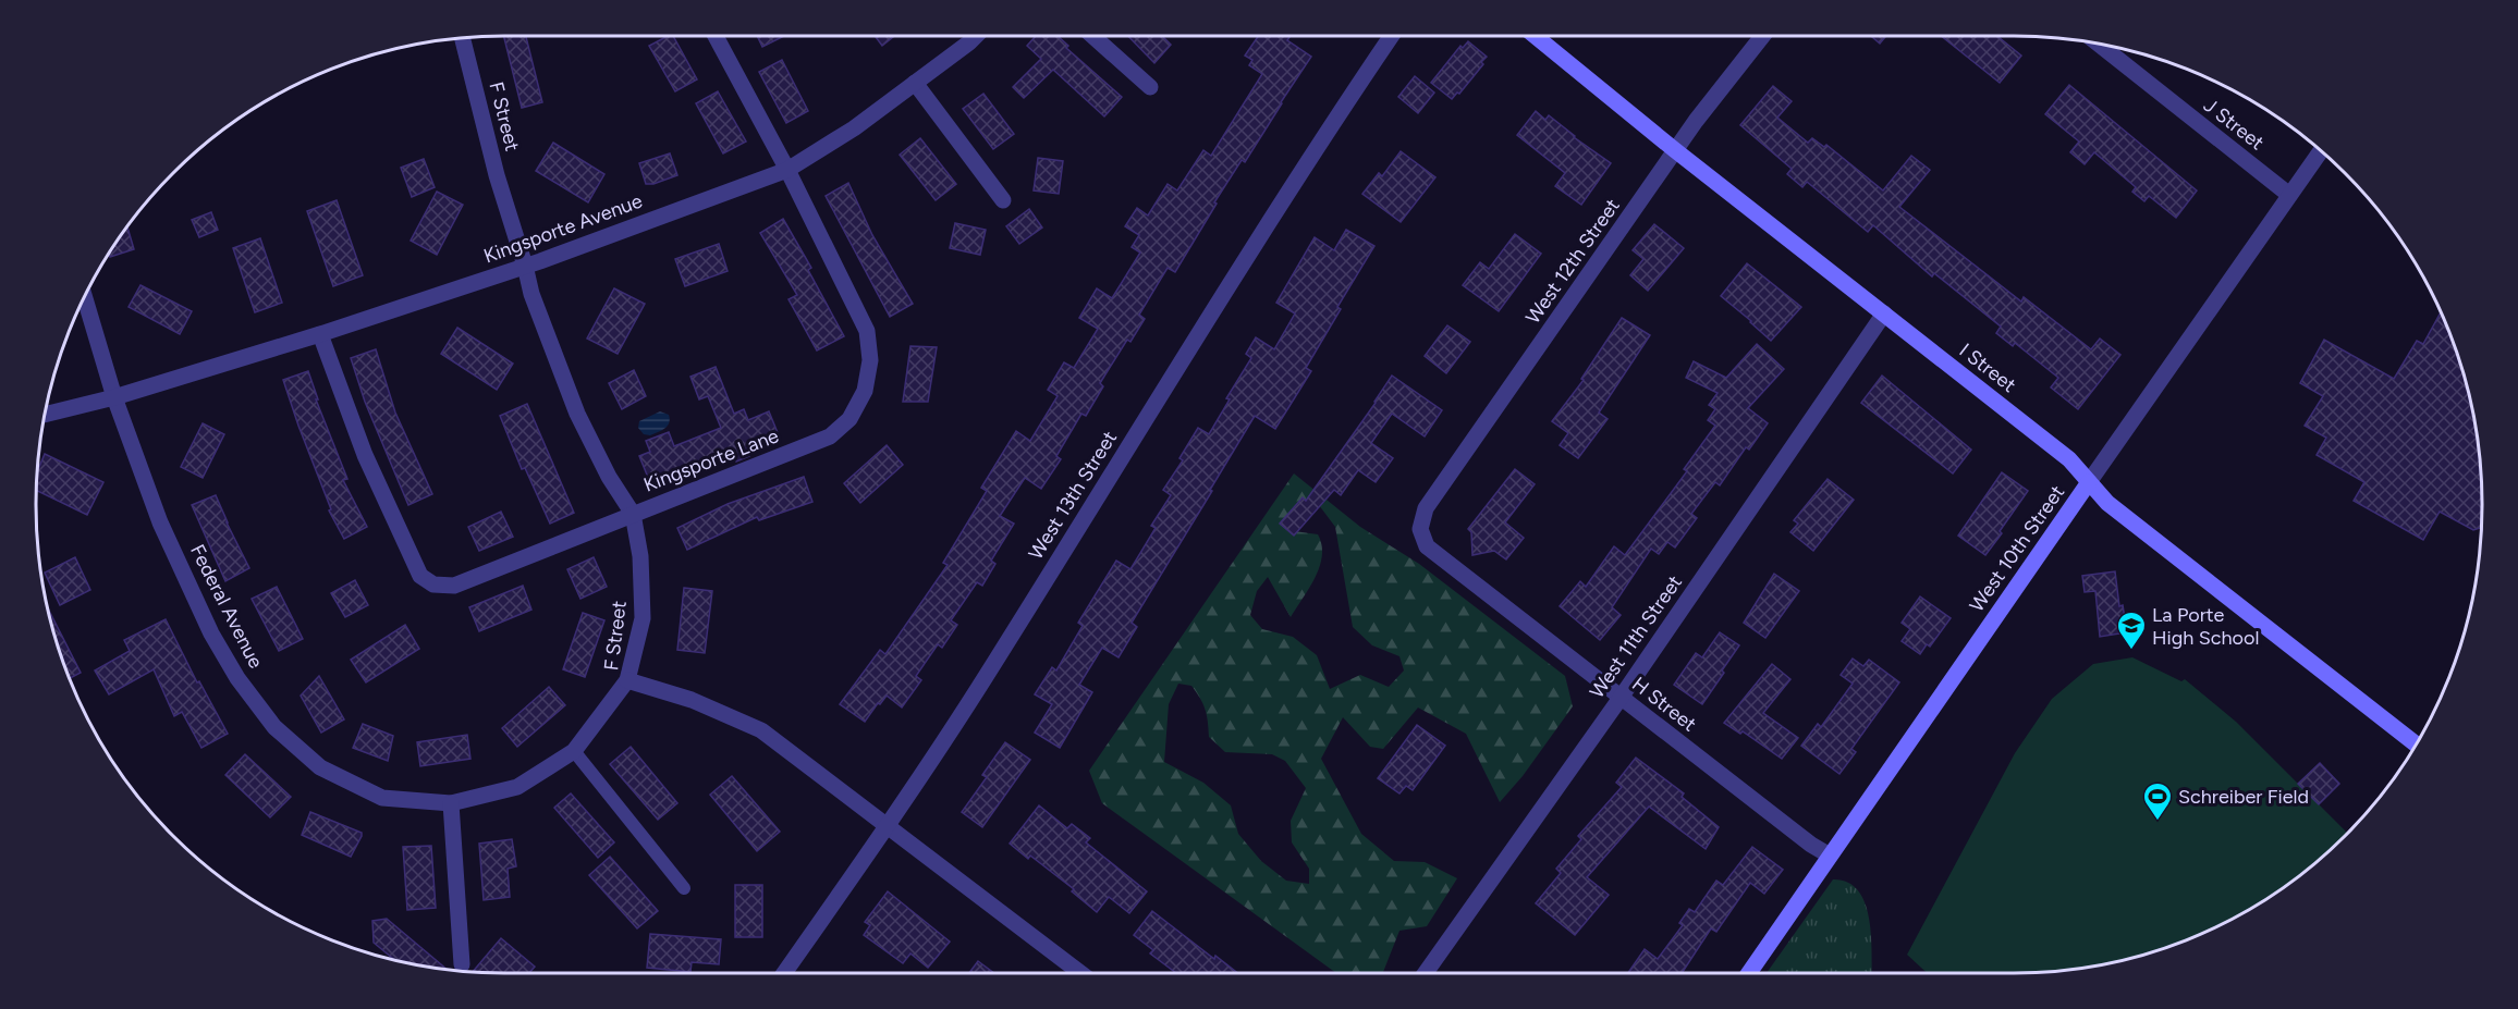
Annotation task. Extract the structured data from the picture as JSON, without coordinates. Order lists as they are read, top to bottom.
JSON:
{
  "streets": {
    "street": [
      "F Street",
      "J Street",
      "Kingsporte Avenue",
      "West 12th Street",
      "I Street",
      "Kingsporte Lane",
      "West 13th Street",
      "West 10th Street",
      "Federal Avenue",
      "West 11th Street",
      "H Street"
    ]
  },
  "crossings": [
    ["F Street", "Kingsporte Avenue"],
    ["F Street", "Kingsporte Lane"],
    ["F Street", "West 13th Street"],
    ["F Street", "Federal Avenue"],
    ["J Street", "West 10th Street"],
    ["Kingsporte Avenue", "Kingsporte Lane"],
    ["Kingsporte Avenue", "Federal Avenue"],
    ["West 12th Street", "I Street"],
    ["West 12th Street", "H Street"],
    ["I Street", "West 10th Street"],
    ["I Street", "West 11th Street"],
    ["West 10th Street", "H Street"],
    ["West 11th Street", "H Street"]
  ],
  "places": {
    "school or university": ["La Porte High School"],
    "sports": ["Schreiber Field"]
  }
}
